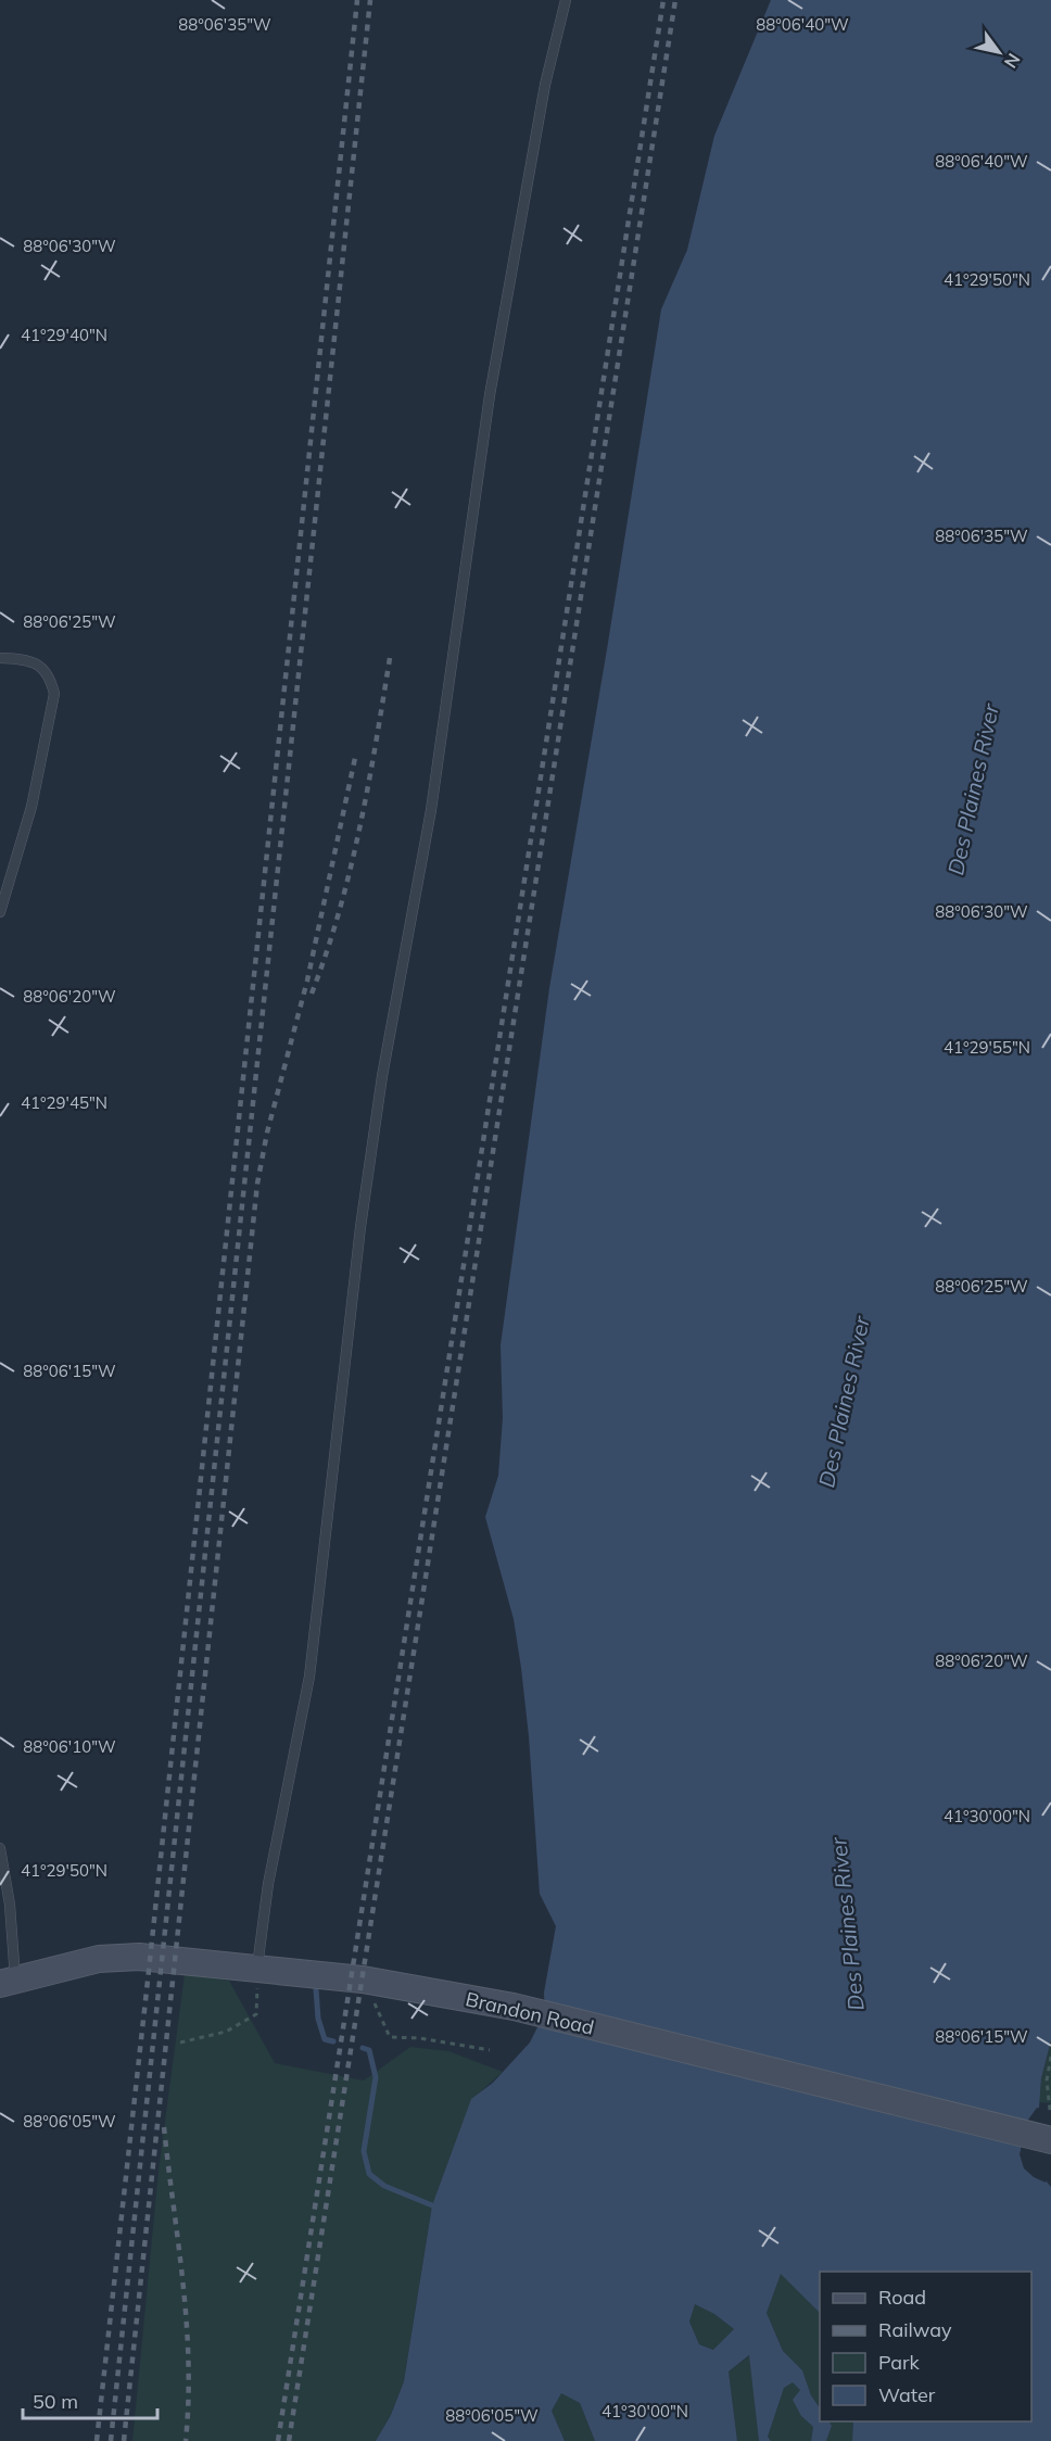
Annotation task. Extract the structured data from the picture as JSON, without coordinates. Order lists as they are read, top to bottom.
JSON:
{
  "streets": {
    "street": ["Brandon Road"]
  },
  "water": ["Des Plaines River"],
  "legend": [
    "Road",
    "Railway",
    "Park",
    "Water"
  ],
  "scale_bar": "50 m",
  "north": "bottom right",
  "coordinates": [
    "88°06'35\"W",
    "88°06'40\"W",
    "88°06'30\"W",
    "41°29'50\"N",
    "41°29'40\"N",
    "88°06'25\"W",
    "88°06'20\"W",
    "41°29'55\"N",
    "41°29'45\"N",
    "88°06'15\"W",
    "88°06'10\"W",
    "41°30'00\"N",
    "88°06'05\"W"
  ]
}
